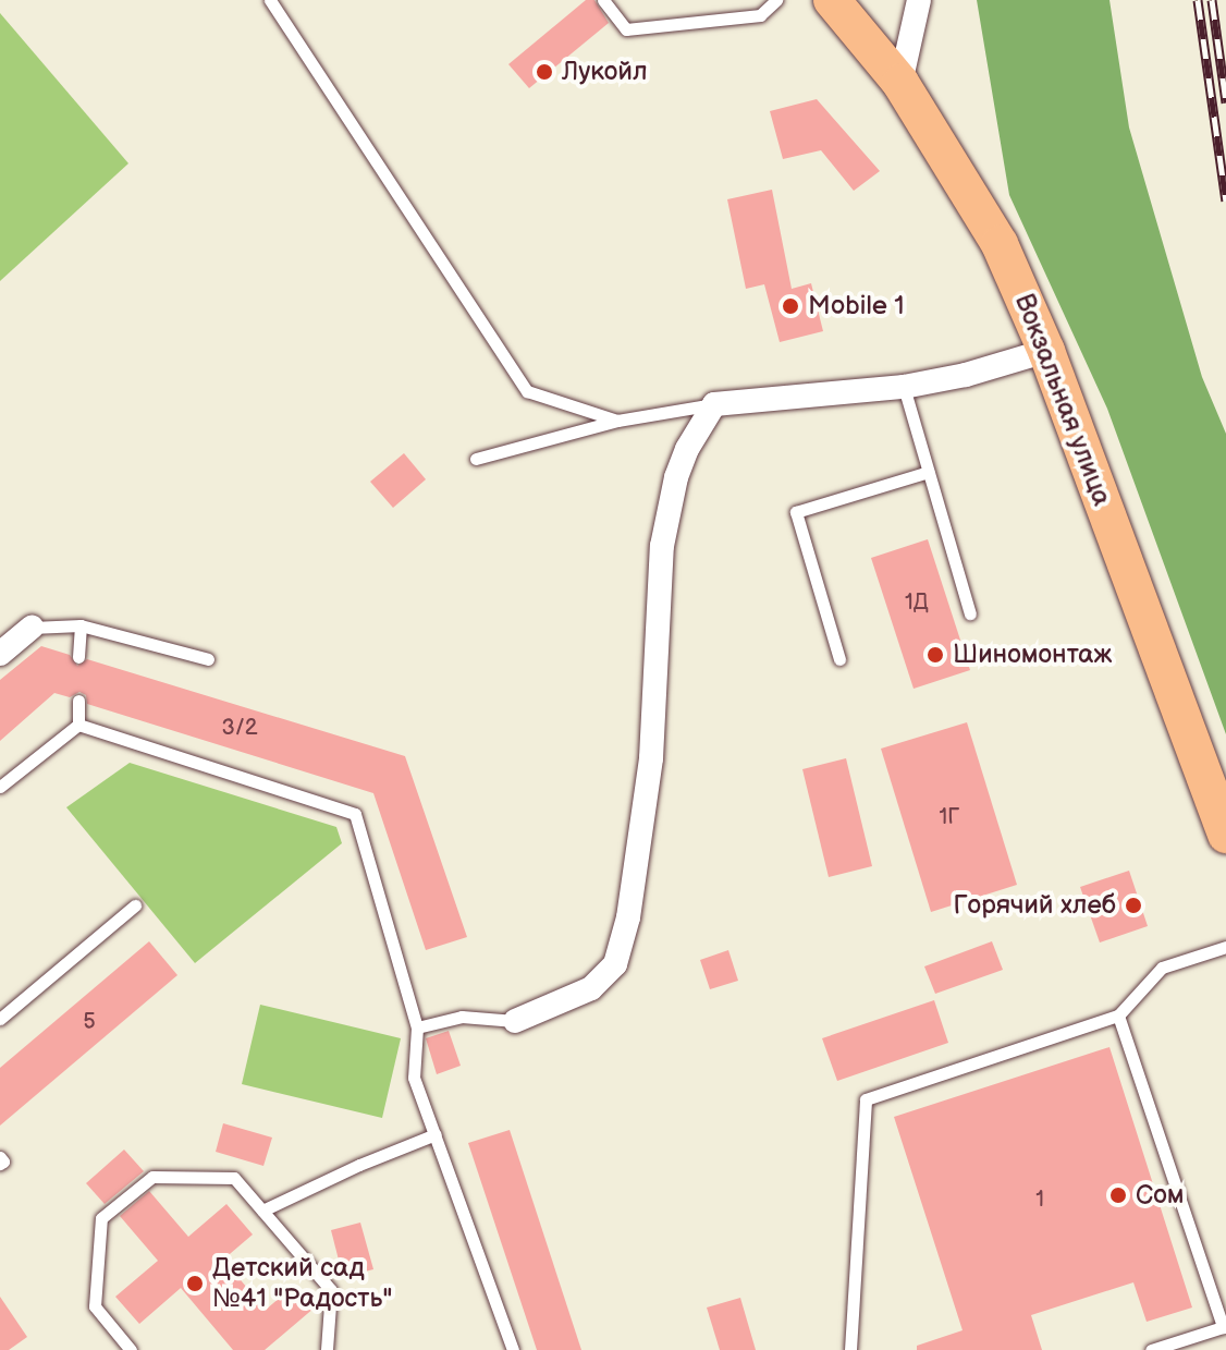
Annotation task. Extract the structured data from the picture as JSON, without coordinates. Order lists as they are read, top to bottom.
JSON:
{
  "streets": {
    "main road": ["Вокзальная улица"]
  },
  "places": [
    "Лукойл",
    "Mobile 1",
    "Шиномонтаж",
    "Горячий хлеб",
    "Сом",
    "Детский сад №41 \"Радость\""
  ],
  "house_numbers": [
    "1Д",
    "3/2",
    "1Г",
    "5",
    "1"
  ]
}
